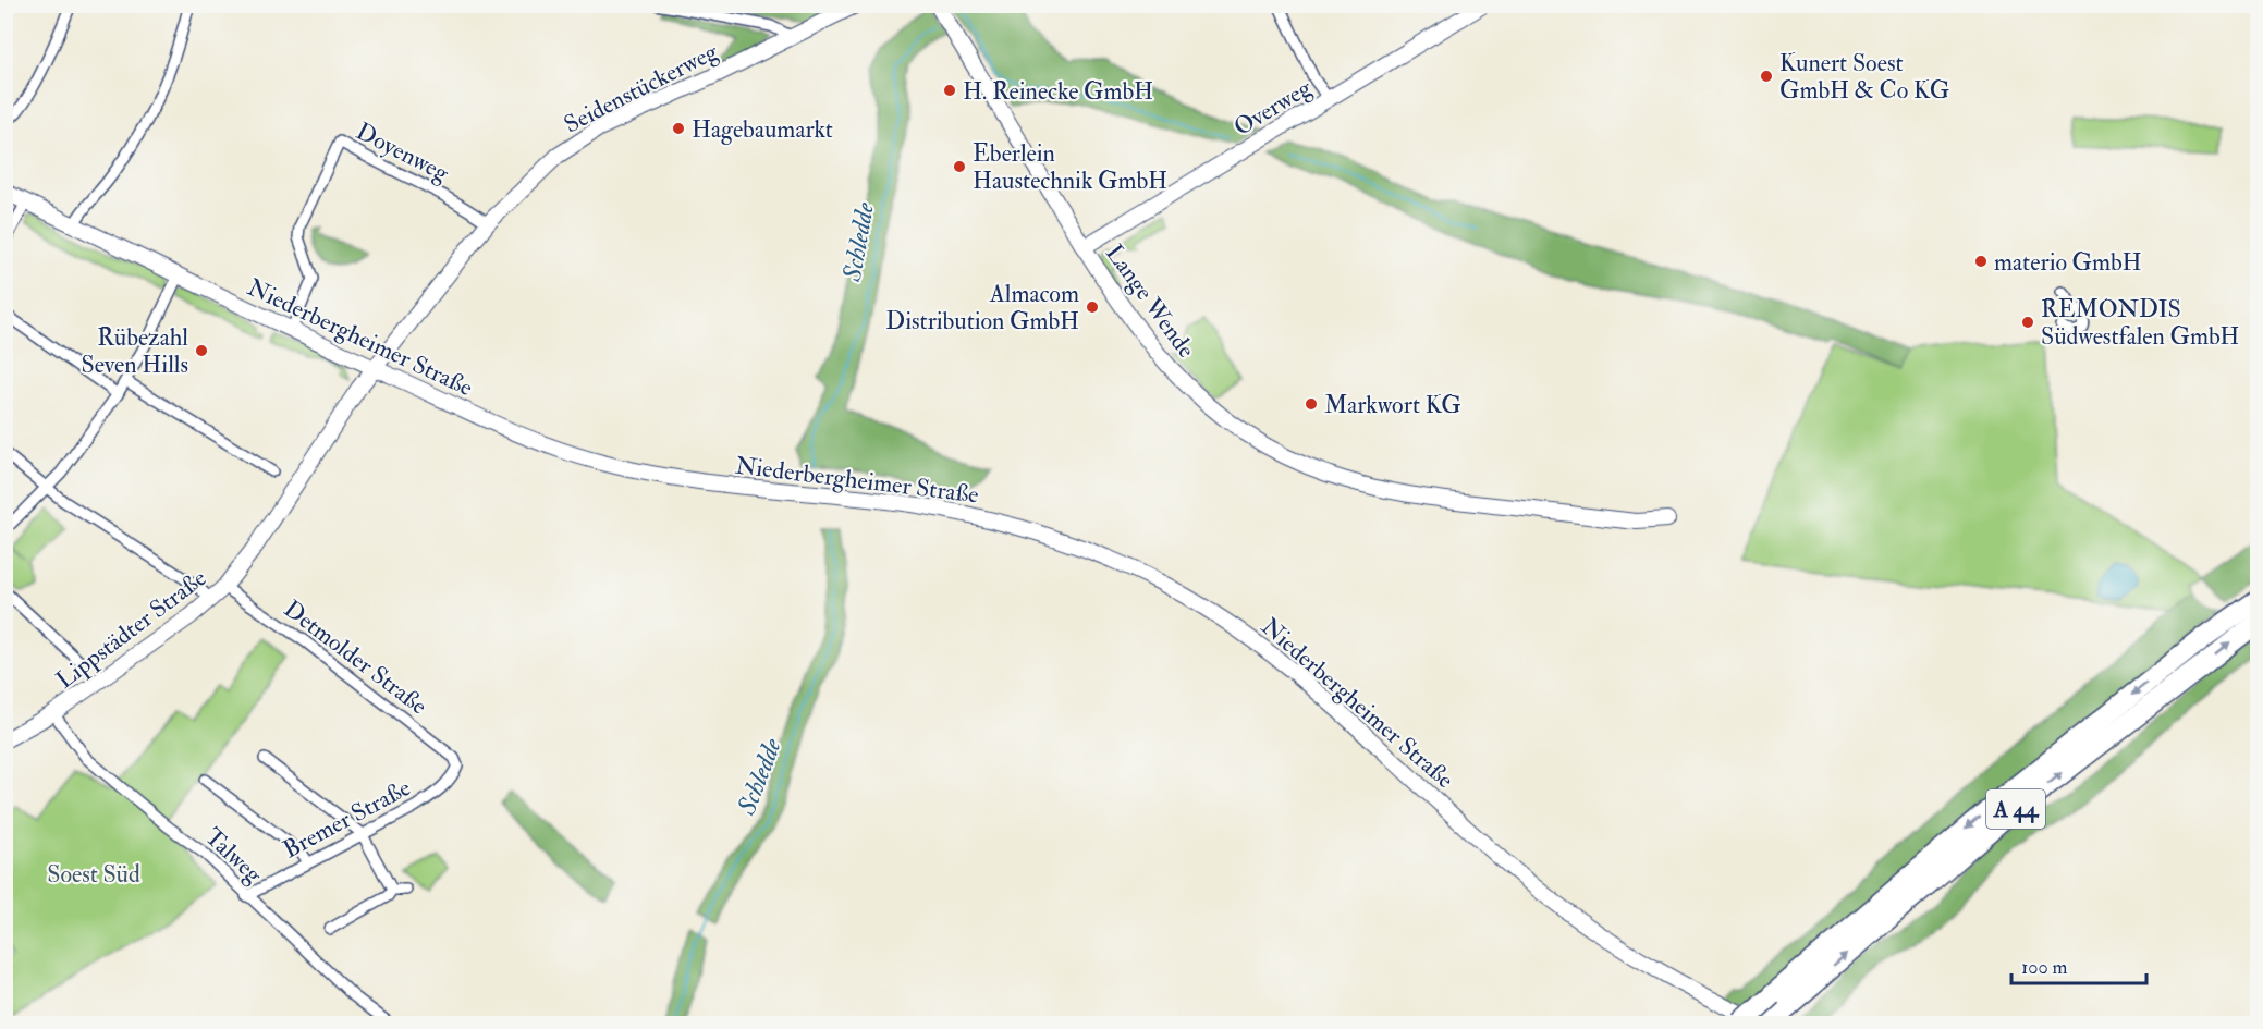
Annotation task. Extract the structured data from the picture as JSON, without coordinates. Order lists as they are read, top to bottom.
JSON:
{
  "streets": {
    "highway": ["A 44"],
    "main road": [
      "Seidenstückerweg",
      "Overweg",
      "Lange Wende",
      "Niederbergheimer Straße",
      "Lippstädter Straße"
    ],
    "street": [
      "Doyenweg",
      "Detmolder Straße",
      "Bremer Straße",
      "Talweg"
    ]
  },
  "crossings": [
    ["Seidenstückerweg", "Doyenweg"],
    ["Seidenstückerweg", "Niederbergheimer Straße"],
    ["Seidenstückerweg", "Lippstädter Straße"],
    ["Overweg", "Lange Wende"],
    ["Doyenweg", "Niederbergheimer Straße"],
    ["Niederbergheimer Straße", "Lippstädter Straße"],
    ["Lippstädter Straße", "Detmolder Straße"],
    ["Lippstädter Straße", "Talweg"],
    ["Detmolder Straße", "Bremer Straße"],
    ["Bremer Straße", "Talweg"]
  ],
  "water": ["Schledde"],
  "parks": ["Soest Süd"],
  "places": [
    "Kunert Soest GmbH & Co KG",
    "H. Reinecke GmbH",
    "Hagebaumarkt",
    "Eberlein Haustechnik GmbH",
    "materio GmbH",
    "Almacom Distribution GmbH",
    "REMONDIS Südwestfalen GmbH",
    "Rübezahl Seven Hills",
    "Markwort KG"
  ],
  "scale_bar": "100 m"
}
